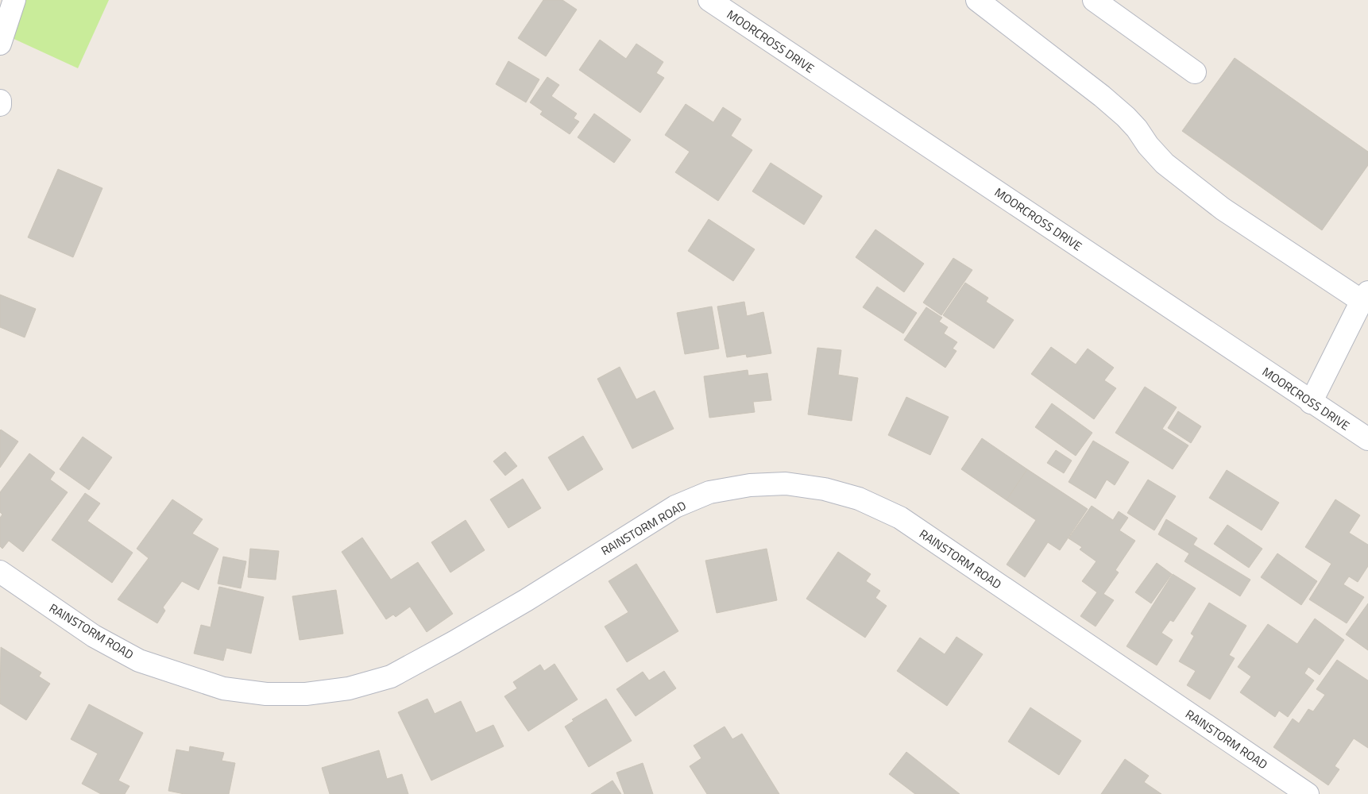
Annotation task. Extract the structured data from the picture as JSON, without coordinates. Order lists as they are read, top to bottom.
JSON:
{
  "streets": {
    "street": ["MOORCROSS DRIVE", "RAINSTORM ROAD"]
  }
}
